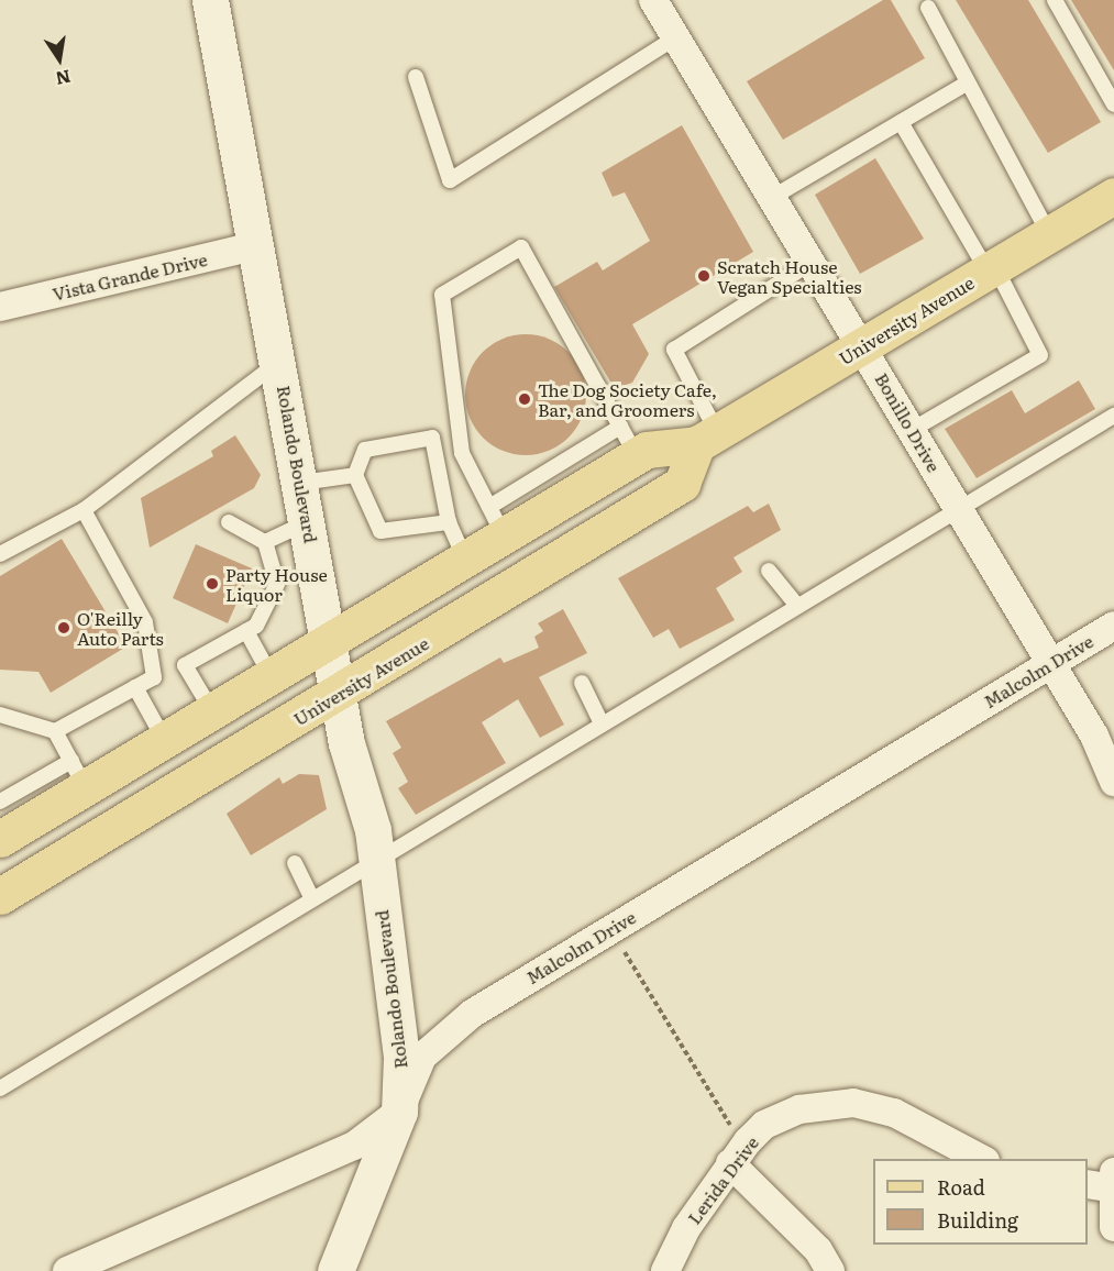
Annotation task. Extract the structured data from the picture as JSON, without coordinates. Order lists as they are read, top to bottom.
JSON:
{
  "streets": {
    "main road": ["University Avenue"],
    "street": [
      "Vista Grande Drive",
      "Bonillo Drive",
      "Rolando Boulevard",
      "Malcolm Drive",
      "Lerida Drive"
    ]
  },
  "crossings": [
    ["Vista Grande Drive", "Rolando Boulevard"],
    ["University Avenue", "Bonillo Drive"],
    ["University Avenue", "Rolando Boulevard"],
    ["Bonillo Drive", "Malcolm Drive"],
    ["Rolando Boulevard", "Malcolm Drive"]
  ],
  "places": [
    "Scratch House Vegan Specialties",
    "The Dog Society Cafe, Bar, and Groomers",
    "Party House Liquor",
    "O'Reilly Auto Parts"
  ],
  "legend": ["Road", "Building"],
  "north": "bottom"
}
